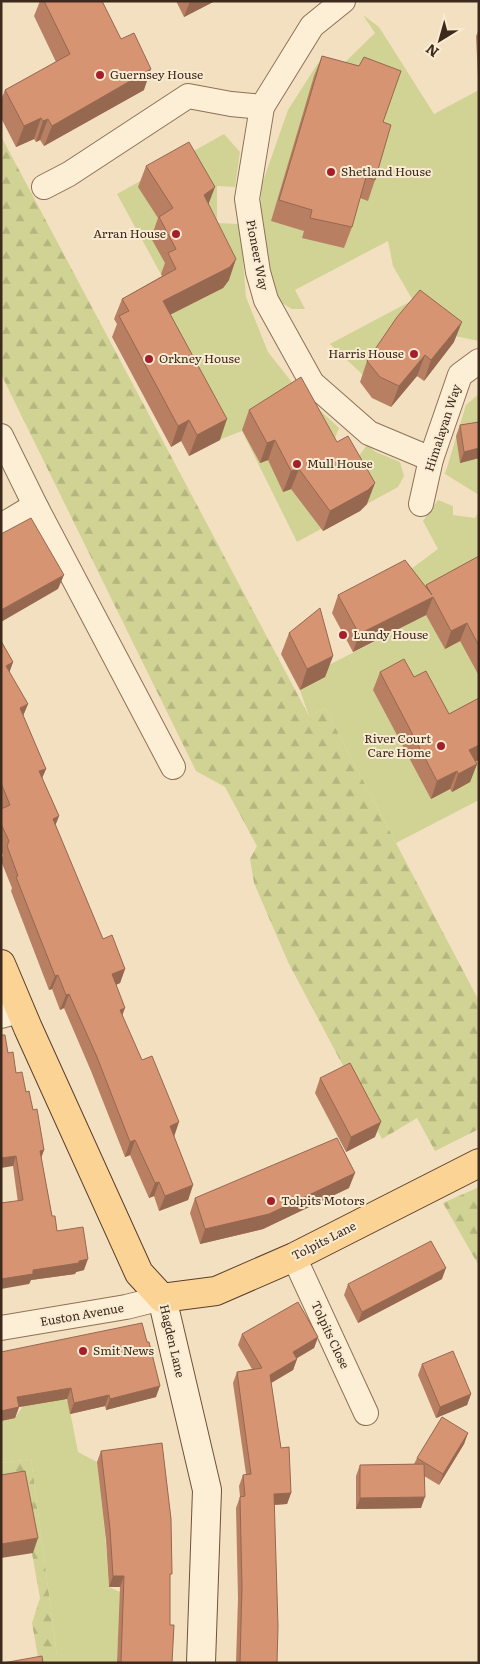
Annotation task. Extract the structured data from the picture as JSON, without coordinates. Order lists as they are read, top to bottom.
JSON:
{
  "streets": {
    "main road": ["Tolpits Lane", "Hagden Lane"],
    "street": [
      "Pioneer Way",
      "Himalayan Way",
      "Euston Avenue",
      "Tolpits Close"
    ]
  },
  "crossings": [
    ["Pioneer Way", "Himalayan Way"],
    ["Tolpits Lane", "Euston Avenue"],
    ["Tolpits Lane", "Tolpits Close"],
    ["Tolpits Lane", "Hagden Lane"],
    ["Euston Avenue", "Hagden Lane"]
  ],
  "places": [
    "Guernsey House",
    "Shetland House",
    "Arran House",
    "Harris House",
    "Orkney House",
    "Mull House",
    "Lundy House",
    "River Court Care Home",
    "Tolpits Motors",
    "Smit News"
  ],
  "north": "bottom left"
}
